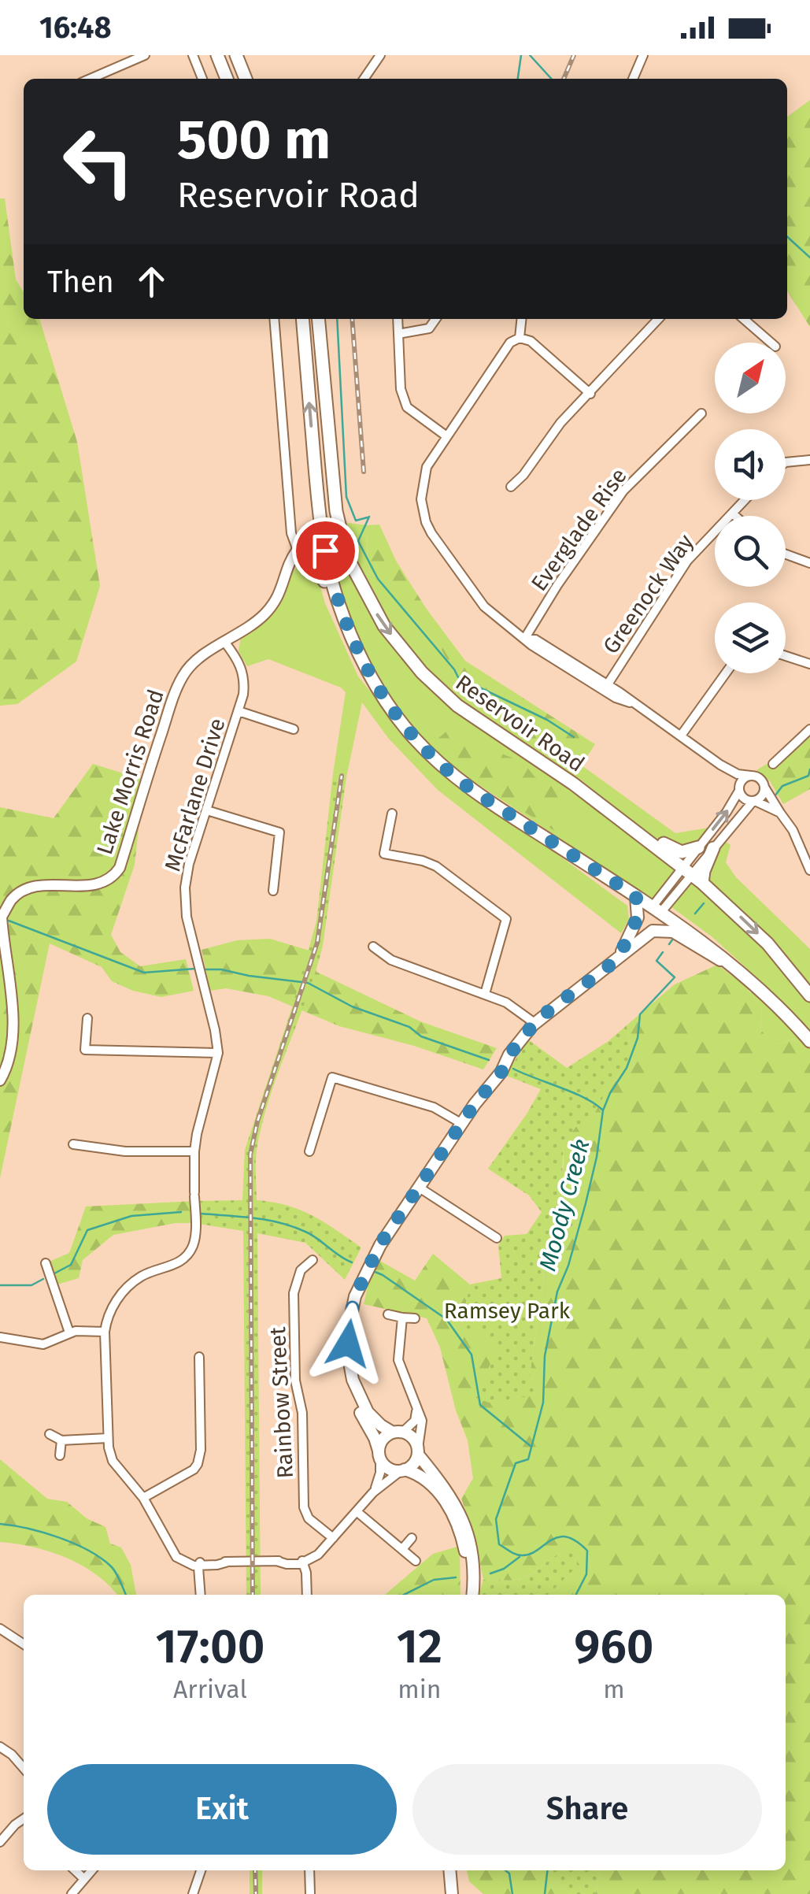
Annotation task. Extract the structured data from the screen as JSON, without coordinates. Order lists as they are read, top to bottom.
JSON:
{
  "streets": {
    "main road": ["Reservoir Road"],
    "street": [
      "Everglade Rise",
      "Greenock Way",
      "Lake Morris Road",
      "McFarlane Drive",
      "Rainbow Street"
    ]
  },
  "crossings": [
    ["Lake Morris Road", "McFarlane Drive"]
  ],
  "water": ["Moody Creek"],
  "parks": ["Ramsey Park"],
  "north": "top right",
  "page": {
    "status": "16:48",
    "turn": ["500 m", "Reservoir Road"],
    "then": "Then",
    "eta": [
      "17:00",
      "Arrival",
      "12",
      "min",
      "960",
      "m"
    ],
    "buttons": ["Exit", "Share"]
  }
}
